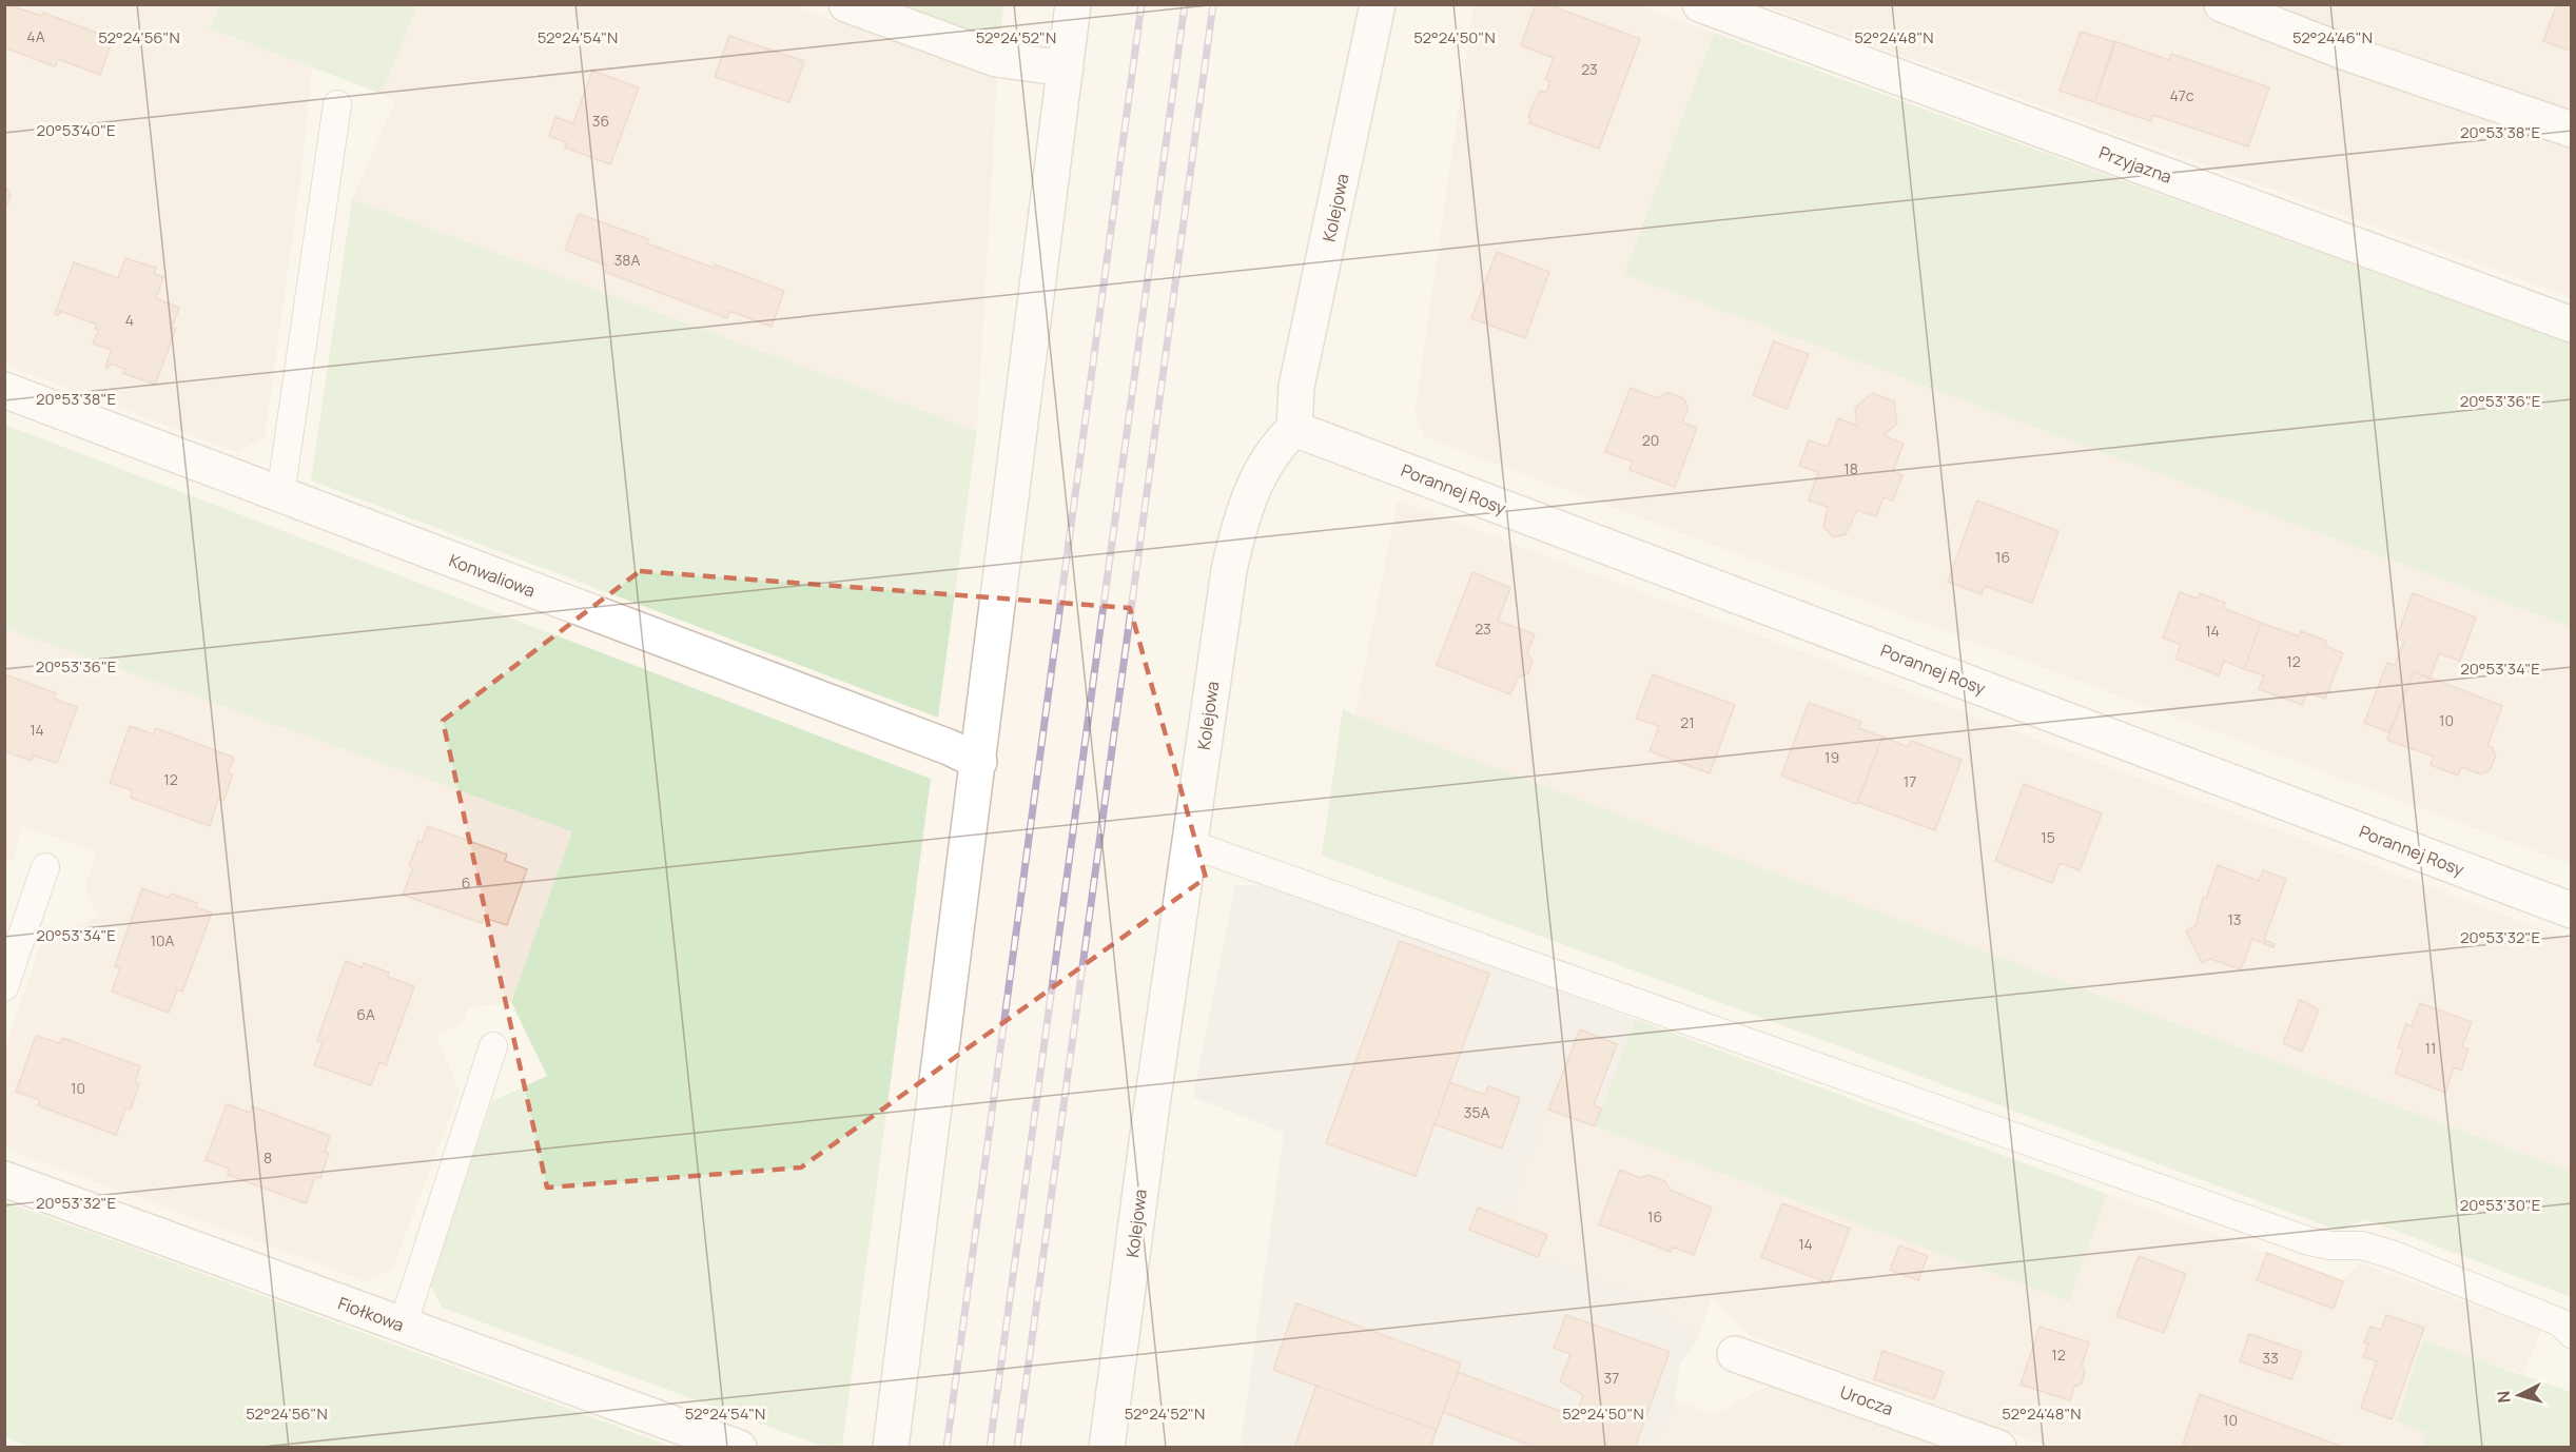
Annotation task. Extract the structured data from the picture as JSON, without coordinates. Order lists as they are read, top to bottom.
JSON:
{
  "streets": {
    "street": [
      "Przyjazna",
      "Kolejowa",
      "Porannej Rosy",
      "Konwaliowa",
      "Fiołkowa",
      "Urocza"
    ]
  },
  "crossings": [
    ["Kolejowa", "Porannej Rosy"]
  ],
  "house_numbers": [
    "4A",
    "23",
    "47c",
    "36",
    "38A",
    "4",
    "20",
    "18",
    "16",
    "23",
    "14",
    "12",
    "10",
    "21",
    "14",
    "19",
    "12",
    "17",
    "15",
    "6",
    "13",
    "10A",
    "6A",
    "11",
    "10",
    "35A",
    "8",
    "16",
    "14",
    "12",
    "33",
    "37",
    "10"
  ],
  "north": "left",
  "coordinates": [
    "52°24'56\"N",
    "52°24'54\"N",
    "52°24'52\"N",
    "52°24'50\"N",
    "52°24'48\"N",
    "52°24'46\"N",
    "20°53'40\"E",
    "20°53'38\"E",
    "20°53'36\"E",
    "20°53'34\"E",
    "20°53'32\"E",
    "20°53'30\"E"
  ]
}
